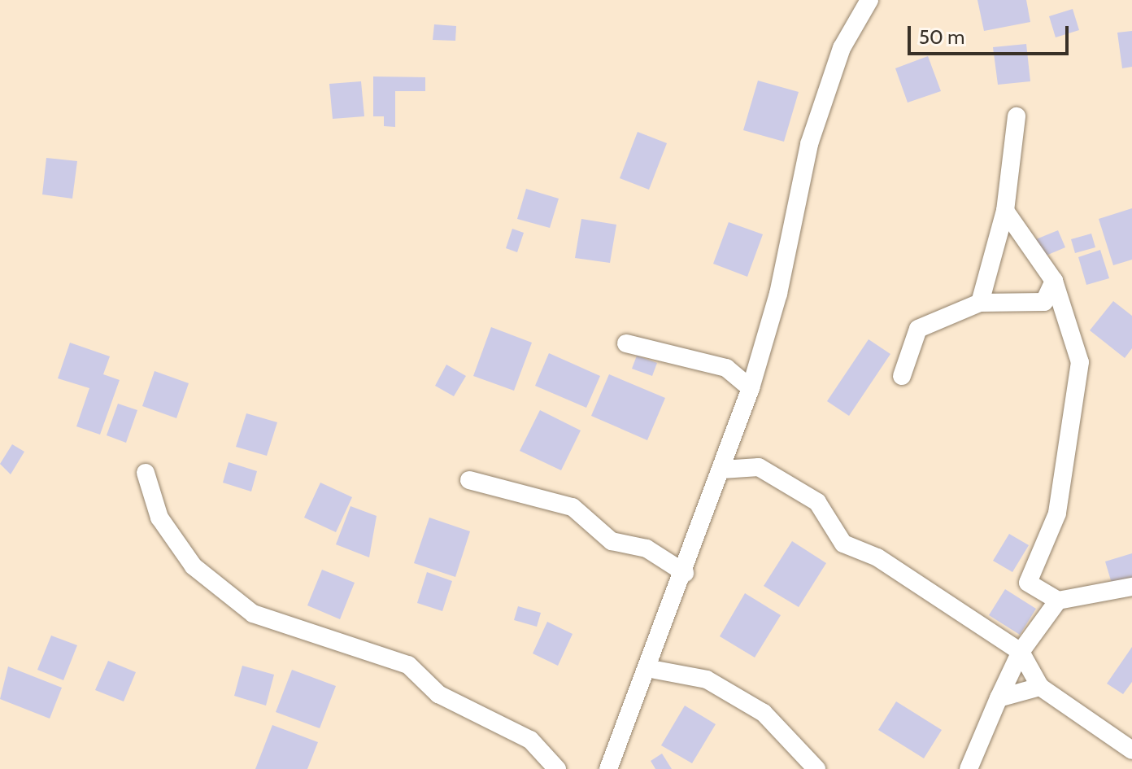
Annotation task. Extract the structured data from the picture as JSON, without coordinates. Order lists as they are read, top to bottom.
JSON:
{
  "scale_bar": "50 m"
}
